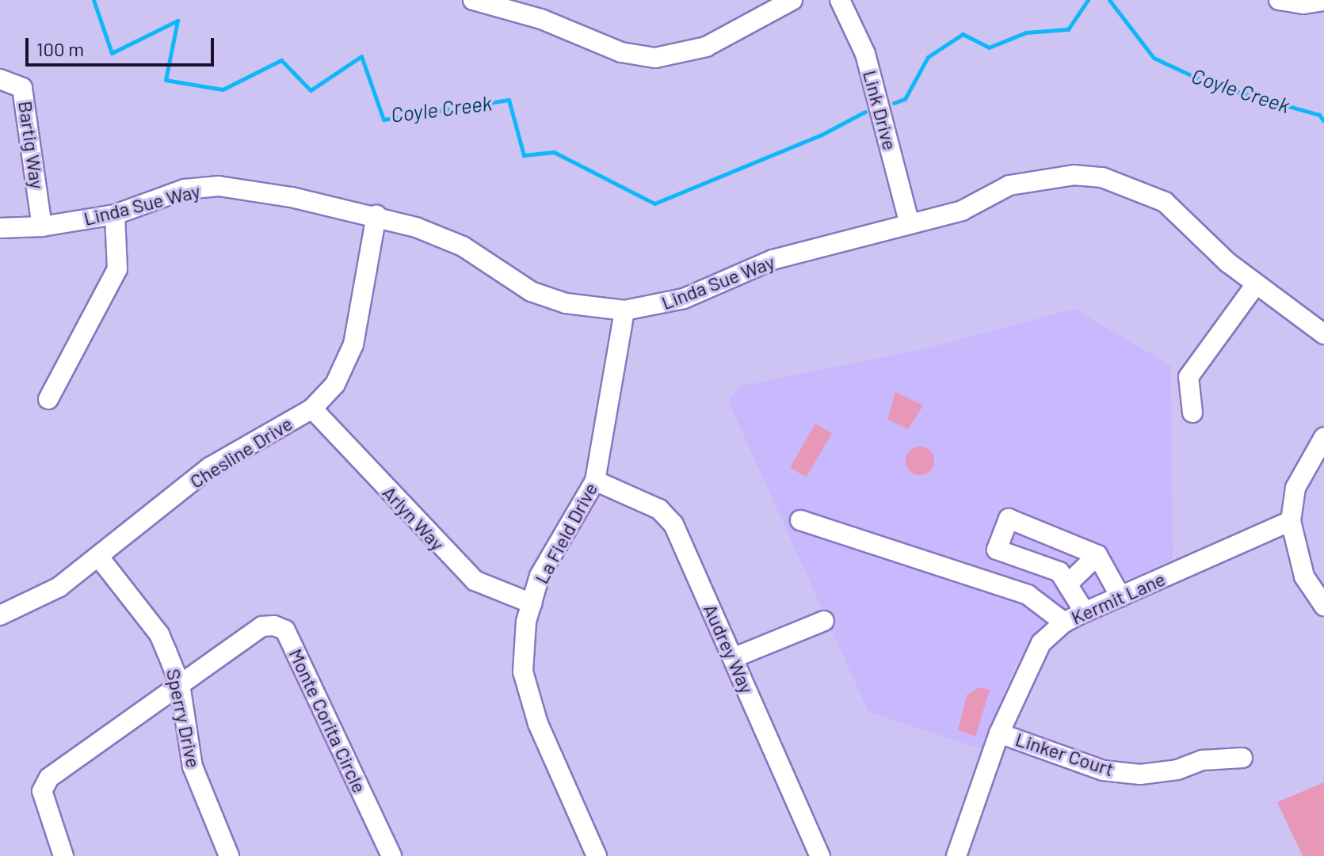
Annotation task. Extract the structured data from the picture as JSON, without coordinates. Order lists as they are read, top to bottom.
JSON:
{
  "streets": {
    "street": [
      "Link Drive",
      "Bartig Way",
      "Linda Sue Way",
      "Chesline Drive",
      "Arlyn Way",
      "La Field Drive",
      "Kermit Lane",
      "Audrey Way",
      "Sperry Drive",
      "Monte Corita Circle",
      "Linker Court"
    ]
  },
  "crossings": [
    ["Link Drive", "Linda Sue Way"],
    ["Bartig Way", "Linda Sue Way"],
    ["Linda Sue Way", "Chesline Drive"],
    ["Linda Sue Way", "La Field Drive"],
    ["Chesline Drive", "Arlyn Way"],
    ["Chesline Drive", "Sperry Drive"],
    ["Arlyn Way", "La Field Drive"],
    ["La Field Drive", "Audrey Way"],
    ["Kermit Lane", "Linker Court"],
    ["Sperry Drive", "Monte Corita Circle"]
  ],
  "water": ["Coyle Creek"],
  "scale_bar": "100 m"
}
